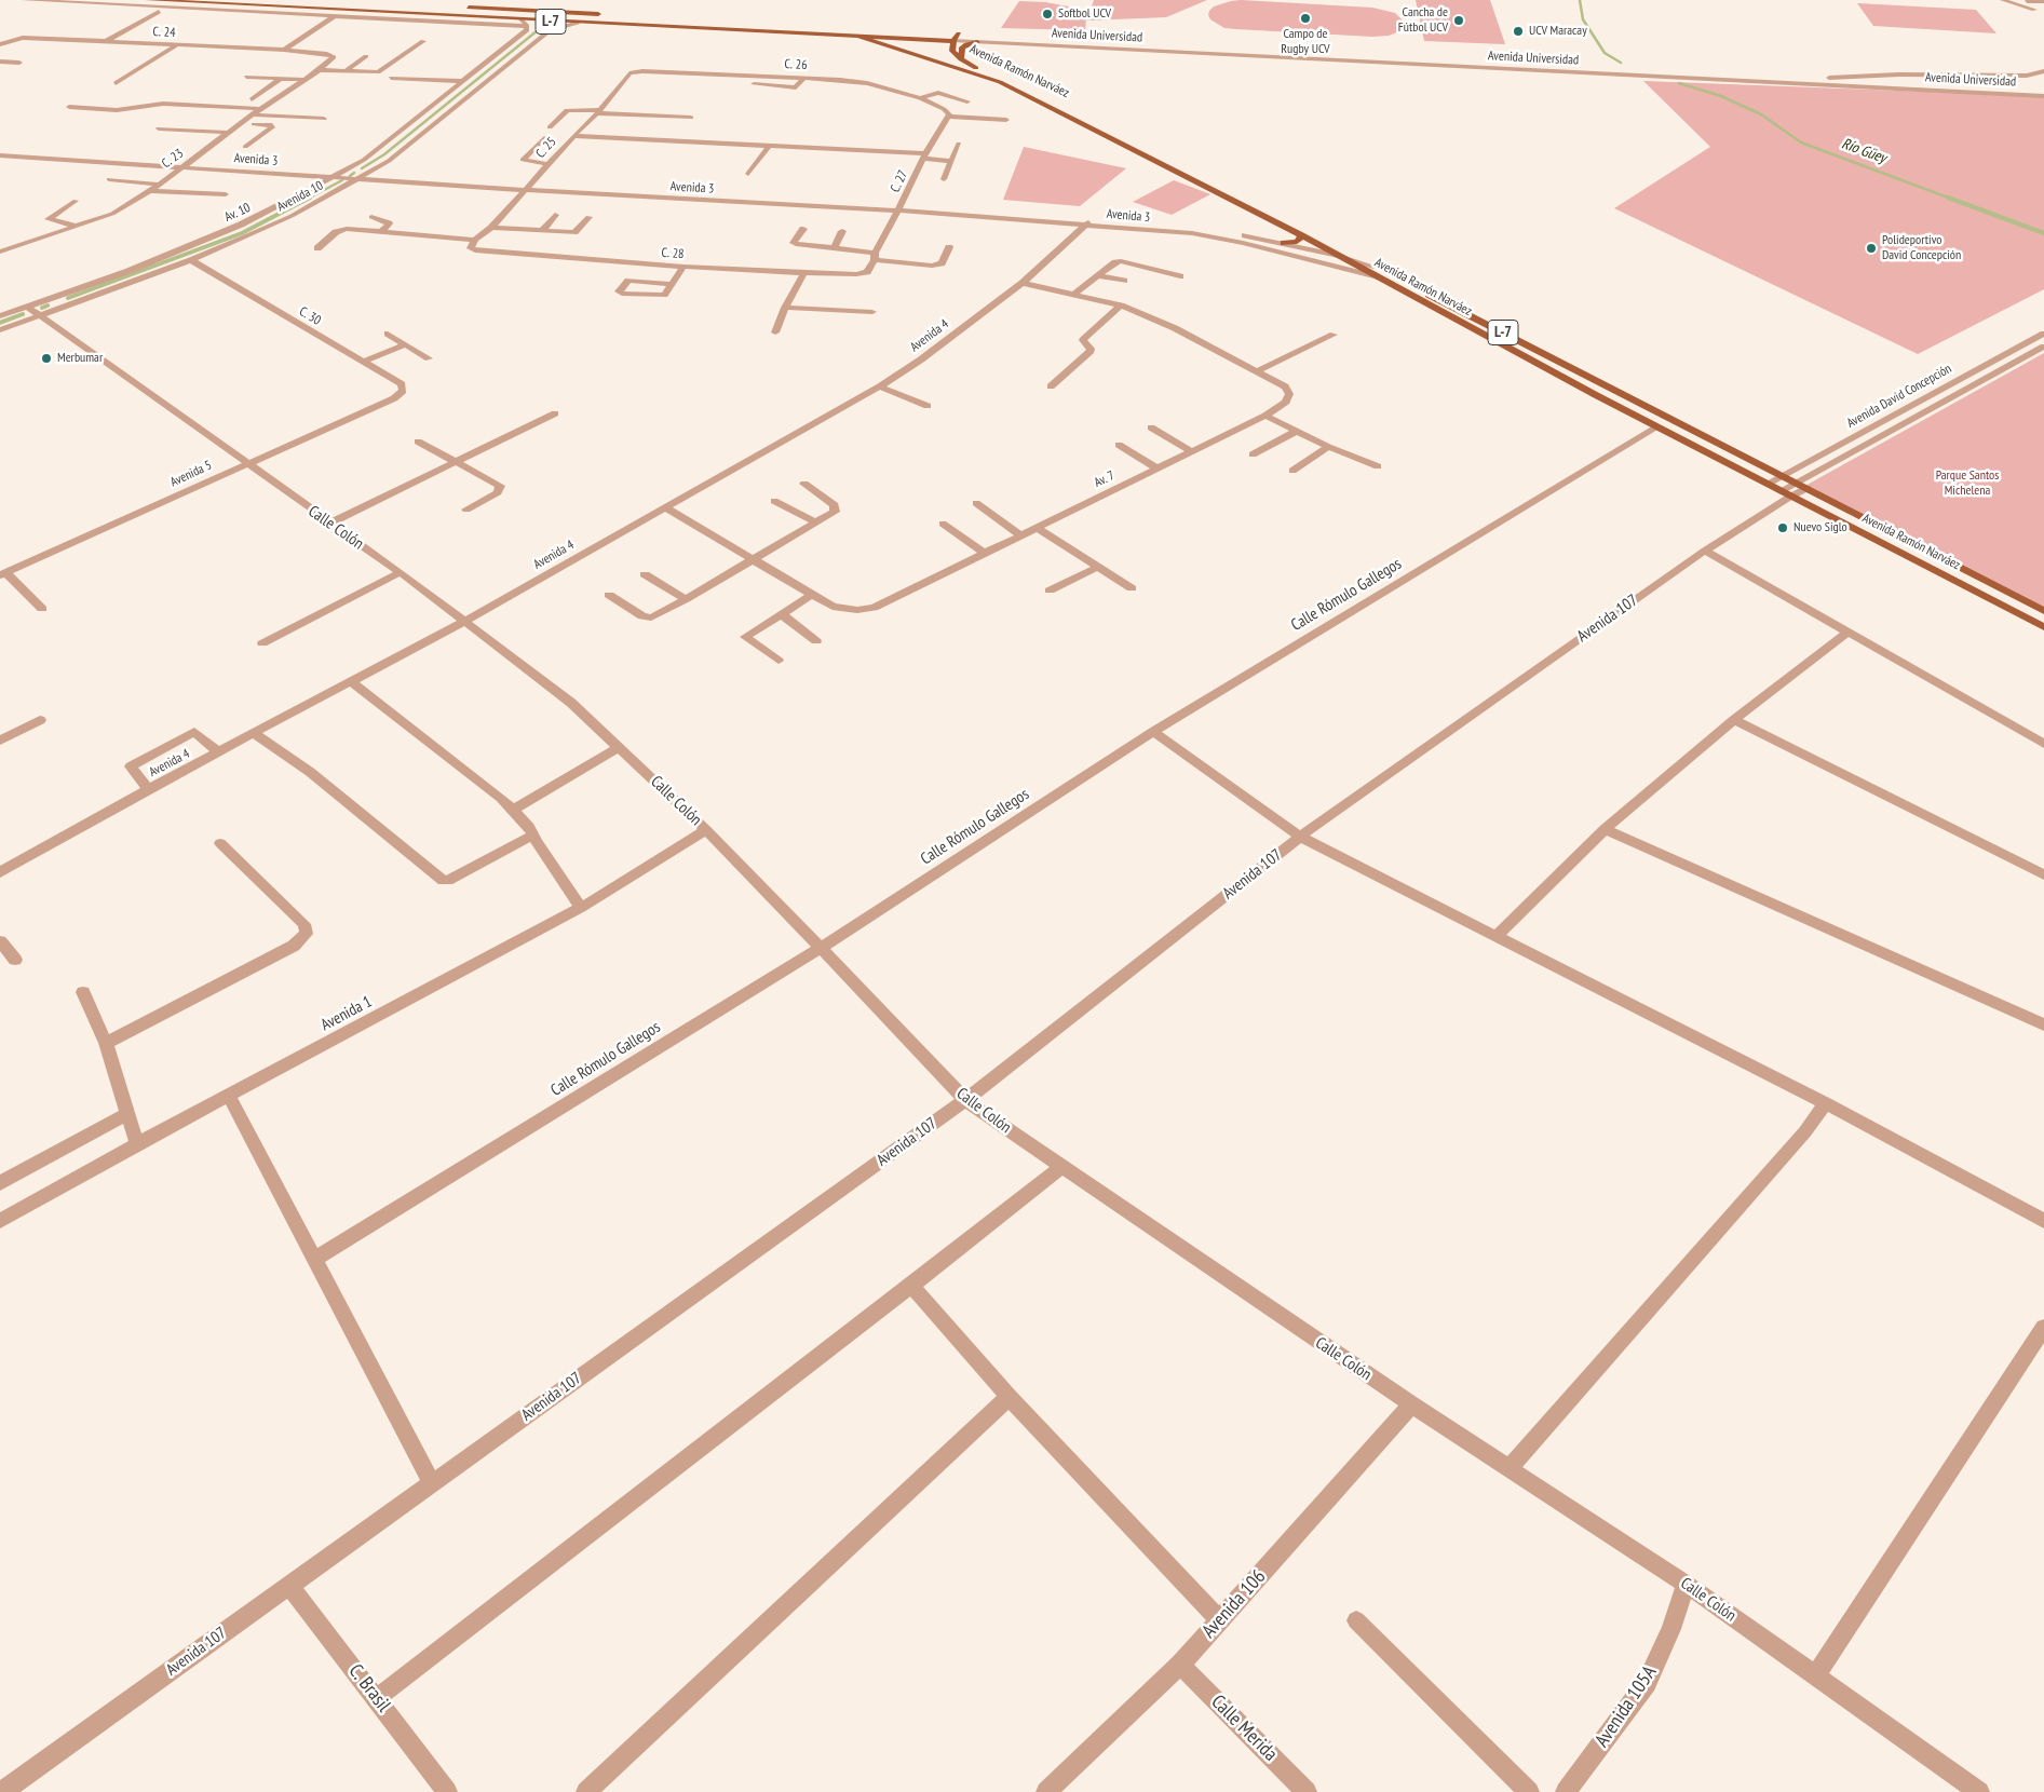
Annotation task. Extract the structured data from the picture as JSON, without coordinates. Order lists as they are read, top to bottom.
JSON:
{
  "streets": {
    "main road": ["L-7", "Avenida Universidad", "Avenida Ramón Narváez"],
    "street": [
      "C. 24",
      "C. 26",
      "C. 25",
      "C. 23",
      "Avenida 3",
      "C. 27",
      "Avenida 10",
      "Av. 10",
      "C. 28",
      "C. 30",
      "Avenida 4",
      "Avenida David Concepción",
      "Avenida 5",
      "Av. 7",
      "Calle Colón",
      "Calle Rómulo Gallegos",
      "Avenida 107",
      "Avenida 1",
      "Avenida 106",
      "C. Brasil",
      "Avenida 105A",
      "Calle Merida"
    ]
  },
  "crossings": [
    ["C. 24", "C. 23"],
    ["Avenida Universidad", "Avenida Ramón Narváez"],
    ["Avenida Universidad", "Avenida 10"],
    ["Avenida Universidad", "Av. 10"],
    ["C. 26", "C. 25"],
    ["C. 26", "C. 27"],
    ["Avenida Ramón Narváez", "Avenida 3"],
    ["Avenida Ramón Narváez", "Avenida David Concepción"],
    ["Avenida Ramón Narváez", "Calle Rómulo Gallegos"],
    ["Avenida Ramón Narváez", "Avenida 107"],
    ["C. 25", "Avenida 3"],
    ["C. 25", "C. 28"],
    ["C. 23", "Avenida 3"],
    ["Avenida 3", "C. 27"],
    ["Avenida 3", "Avenida 10"],
    ["Avenida 3", "Av. 10"],
    ["Avenida 3", "Avenida 4"],
    ["C. 27", "C. 28"],
    ["Avenida 10", "C. 30"],
    ["Avenida 10", "Calle Colón"],
    ["Av. 10", "Calle Colón"],
    ["C. 30", "Avenida 5"],
    ["Avenida 4", "Av. 7"],
    ["Avenida 4", "Calle Colón"],
    ["Avenida David Concepción", "Avenida 107"],
    ["Avenida 5", "Calle Colón"],
    ["Calle Colón", "Calle Rómulo Gallegos"],
    ["Calle Colón", "Avenida 107"],
    ["Calle Colón", "Avenida 1"],
    ["Calle Colón", "Avenida 106"],
    ["Calle Colón", "Avenida 105A"],
    ["Avenida 107", "C. Brasil"],
    ["Avenida 106", "Calle Merida"]
  ],
  "water": ["Río Güey"],
  "parks": ["Parque Santos Michelena"],
  "places": [
    "Softbol UCV",
    "Campo de Rugby UCV",
    "Cancha de Fútbol UCV",
    "UCV Maracay",
    "Polideportivo David Concepción",
    "Merbumar",
    "Nuevo Siglo"
  ]
}
